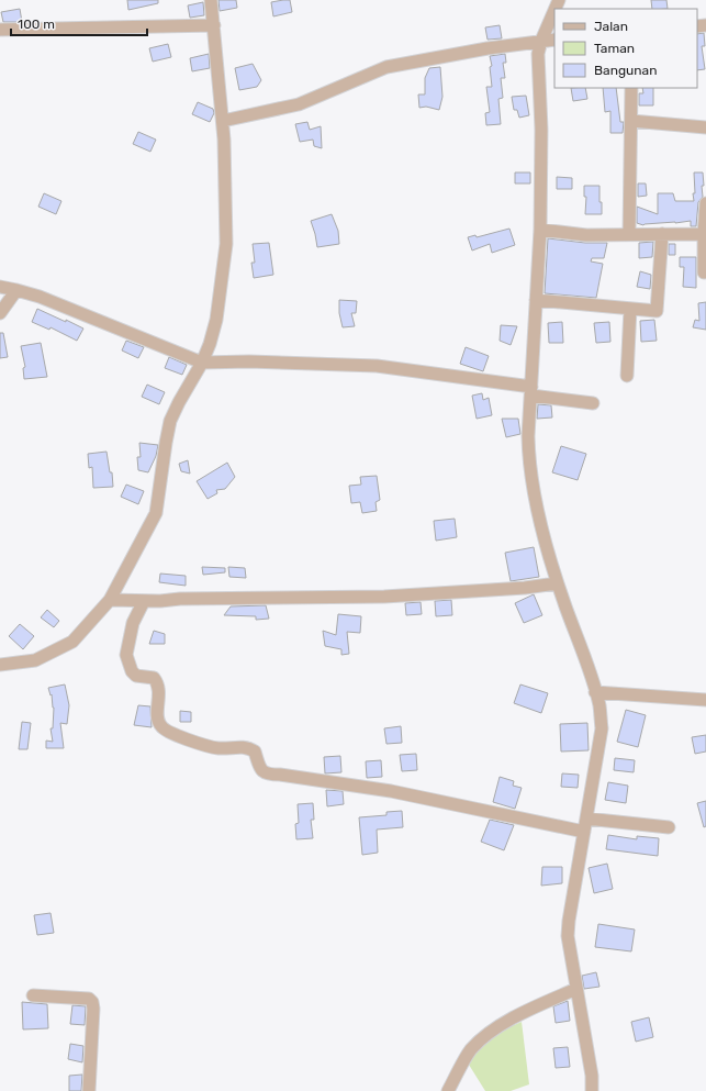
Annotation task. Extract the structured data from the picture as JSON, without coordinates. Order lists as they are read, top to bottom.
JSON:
{
  "legend": ["Jalan", "Taman", "Bangunan"],
  "scale_bar": "100 m"
}
